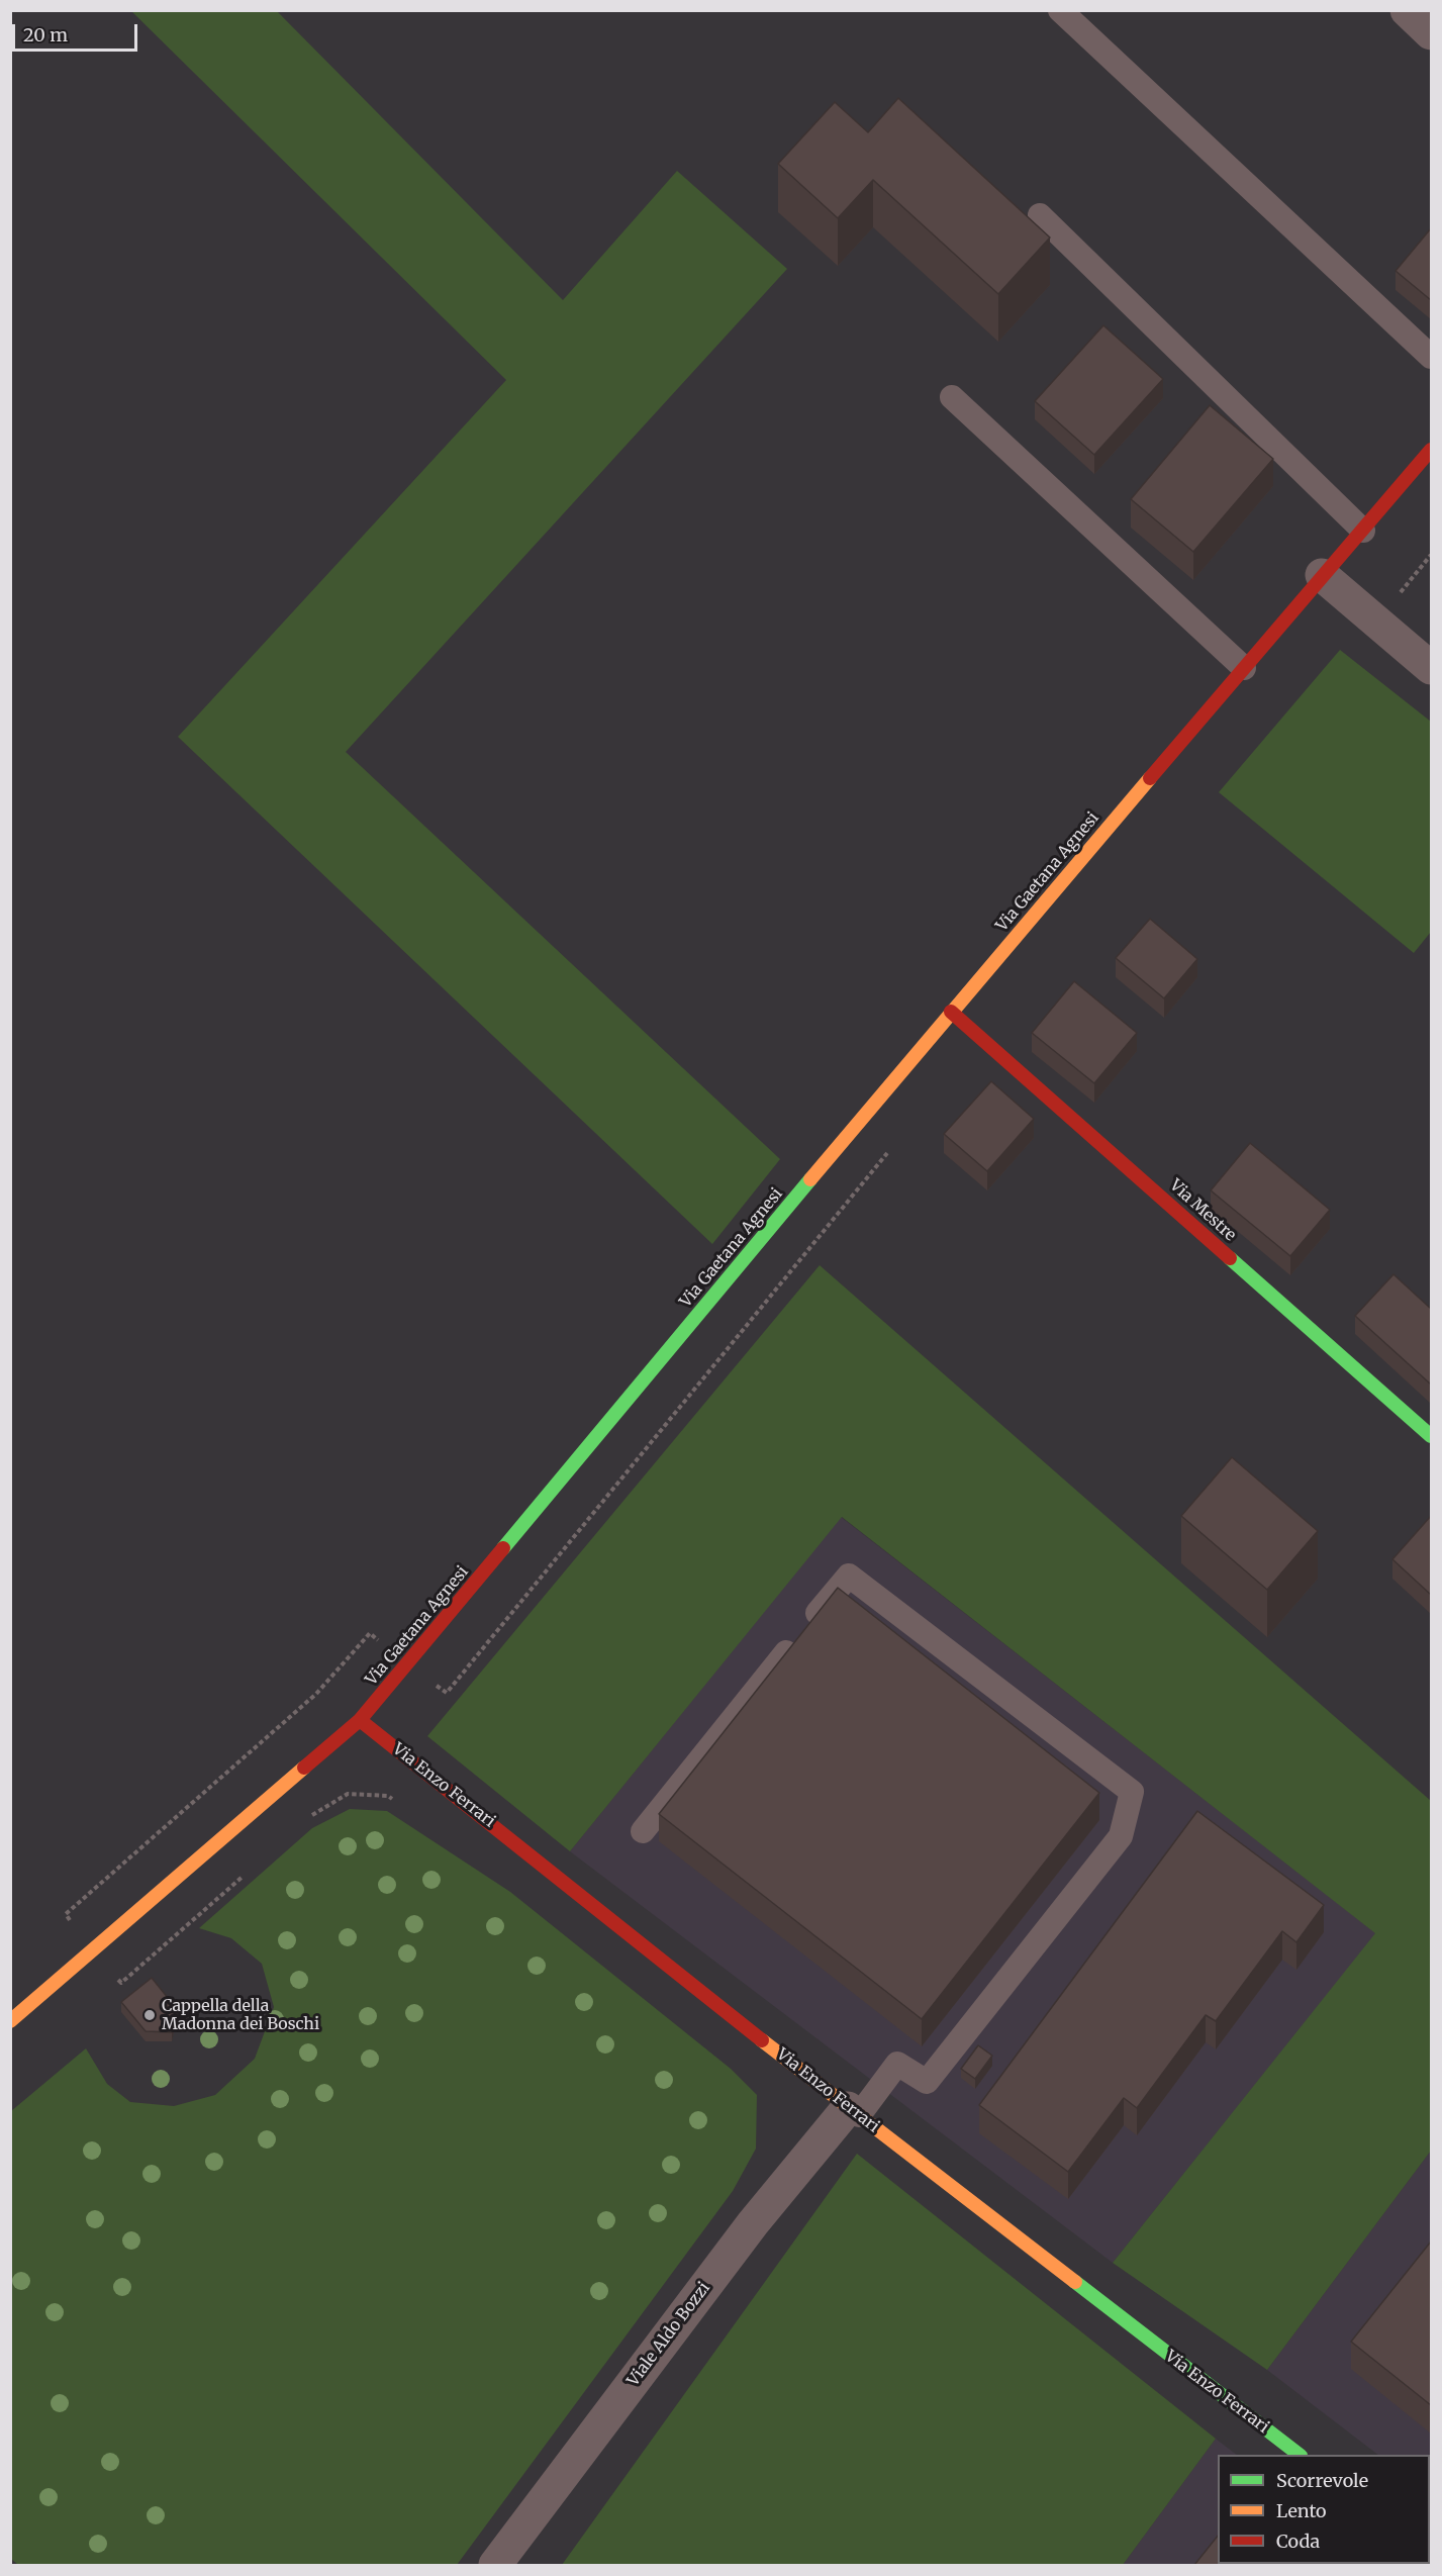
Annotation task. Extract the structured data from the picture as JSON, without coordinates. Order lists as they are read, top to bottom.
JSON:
{
  "streets": {
    "street": [
      "Via Gaetana Agnesi",
      "Via Mestre",
      "Via Enzo Ferrari",
      "Viale Aldo Bozzi"
    ]
  },
  "crossings": [
    ["Via Gaetana Agnesi", "Via Mestre"],
    ["Via Gaetana Agnesi", "Via Enzo Ferrari"],
    ["Via Enzo Ferrari", "Viale Aldo Bozzi"]
  ],
  "places": ["Cappella della Madonna dei Boschi"],
  "legend": ["Scorrevole", "Lento", "Coda"],
  "scale_bar": "20 m"
}
